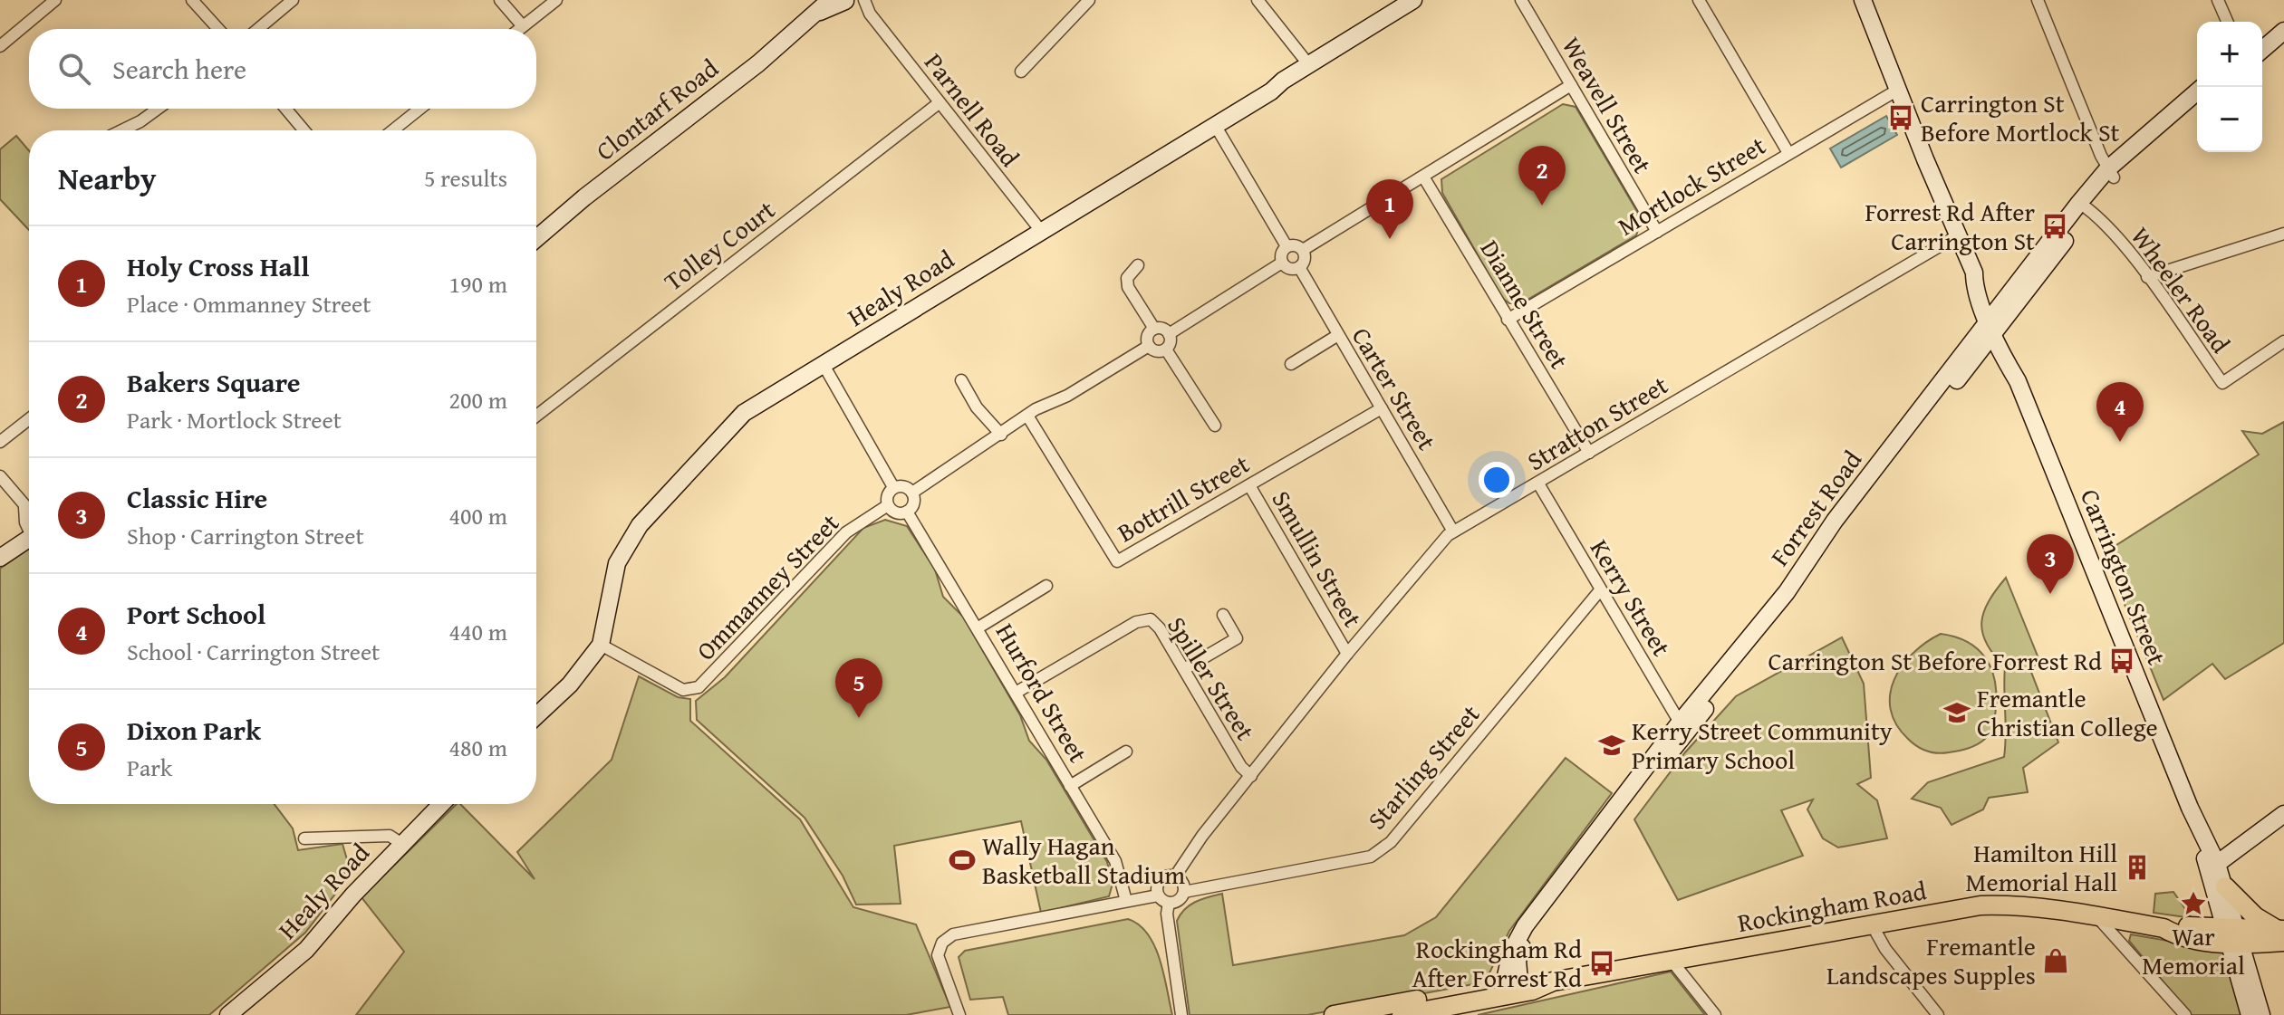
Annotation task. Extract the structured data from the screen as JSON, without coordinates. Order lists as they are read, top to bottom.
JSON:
{
  "streets": {
    "main road": [
      "Clontarf Road",
      "Healy Road",
      "Forrest Road",
      "Carrington Street",
      "Rockingham Road"
    ],
    "street": [
      "Weavell Street",
      "Parnell Road",
      "Mortlock Street",
      "Tolley Court",
      "Wheeler Road",
      "Dianne Street",
      "Carter Street",
      "Stratton Street",
      "Bottrill Street",
      "Smullin Street",
      "Ommanney Street",
      "Kerry Street",
      "Spiller Street",
      "Hurford Street",
      "Starling Street"
    ]
  },
  "crossings": [
    ["Weavell Street", "Mortlock Street"],
    ["Clontarf Road", "Parnell Road"],
    ["Parnell Road", "Tolley Court"],
    ["Parnell Road", "Healy Road"],
    ["Mortlock Street", "Dianne Street"],
    ["Mortlock Street", "Carrington Street"],
    ["Healy Road", "Ommanney Street"],
    ["Wheeler Road", "Forrest Road"],
    ["Dianne Street", "Stratton Street"],
    ["Carter Street", "Stratton Street"],
    ["Carter Street", "Bottrill Street"],
    ["Stratton Street", "Smullin Street"],
    ["Stratton Street", "Carrington Street"],
    ["Stratton Street", "Kerry Street"],
    ["Stratton Street", "Spiller Street"],
    ["Stratton Street", "Starling Street"],
    ["Bottrill Street", "Smullin Street"],
    ["Forrest Road", "Carrington Street"],
    ["Forrest Road", "Kerry Street"],
    ["Forrest Road", "Rockingham Road"],
    ["Carrington Street", "Rockingham Road"],
    ["Ommanney Street", "Hurford Street"],
    ["Kerry Street", "Starling Street"],
    ["Spiller Street", "Hurford Street"]
  ],
  "places": {
    "bus stop": [
      "Carrington St Before Mortlock St",
      "Forrest Rd After Carrington St",
      "Carrington St Before Forrest Rd",
      "Rockingham Rd After Forrest Rd"
    ],
    "school or university": ["Fremantle Christian College", "Kerry Street Community Primary School"],
    "sports": ["Wally Hagan Basketball Stadium"],
    "building": ["Hamilton Hill Memorial Hall"],
    "place": ["War Memorial"],
    "shop": ["Fremantle Landscapes Supples"]
  },
  "page": {
    "map_buttons": ["+", "−"],
    "search": "Search here",
    "heading": ["Nearby", "5 results"],
    "pins": [
      "2",
      "1",
      "4",
      "3",
      "5"
    ],
    "list": [
      {
        "mark": "1",
        "name": "Holy Cross Hall",
        "note": "Place · Ommanney Street",
        "value": "190 m"
      },
      {
        "mark": "2",
        "name": "Bakers Square",
        "note": "Park · Mortlock Street",
        "value": "200 m"
      },
      {
        "mark": "3",
        "name": "Classic Hire",
        "note": "Shop · Carrington Street",
        "value": "400 m"
      },
      {
        "mark": "4",
        "name": "Port School",
        "note": "School · Carrington Street",
        "value": "440 m"
      },
      {
        "mark": "5",
        "name": "Dixon Park",
        "note": "Park",
        "value": "480 m"
      }
    ]
  }
}
